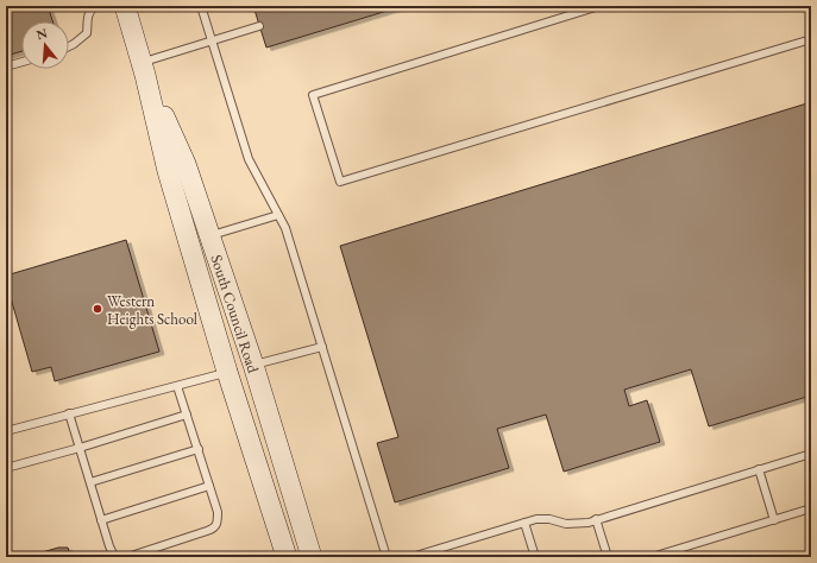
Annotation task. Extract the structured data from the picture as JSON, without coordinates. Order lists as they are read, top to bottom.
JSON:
{
  "streets": {
    "main road": ["South Council Road"]
  },
  "places": ["Western Heights School"],
  "north": "top"
}
